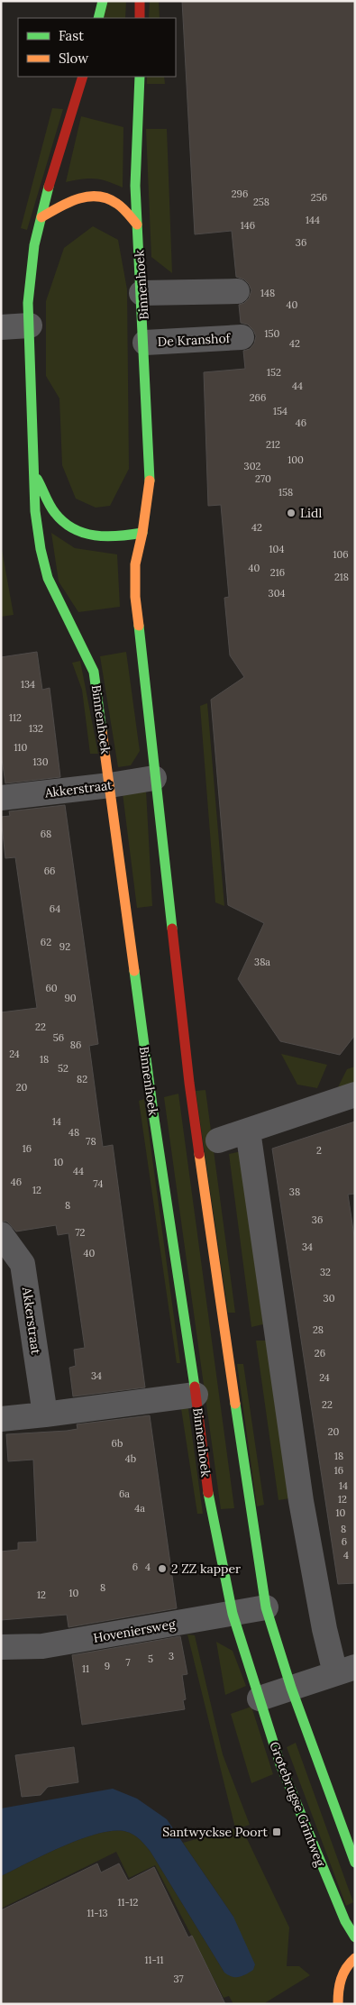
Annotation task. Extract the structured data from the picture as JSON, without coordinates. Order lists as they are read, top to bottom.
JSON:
{
  "streets": {
    "main road": ["Binnenhoek", "Grotebrugse Grintweg"],
    "street": ["De Kranshof", "Akkerstraat", "Hoveniersweg"]
  },
  "crossings": [
    ["Binnenhoek", "De Kranshof"],
    ["Binnenhoek", "Akkerstraat"],
    ["Binnenhoek", "Hoveniersweg"],
    ["Binnenhoek", "Grotebrugse Grintweg"]
  ],
  "places": {
    "other": ["Lidl", "2 ZZ kapper"],
    "transit": ["Santwyckse Poort"]
  },
  "house_numbers": [
    "296",
    "256",
    "258",
    "144",
    "146",
    "36",
    "148",
    "40",
    "150",
    "42",
    "152",
    "44",
    "266",
    "154",
    "46",
    "212",
    "100",
    "302",
    "270",
    "158",
    "42",
    "104",
    "106",
    "40",
    "216",
    "218",
    "304",
    "134",
    "112",
    "132",
    "110",
    "130",
    "68",
    "66",
    "64",
    "62",
    "92",
    "38a",
    "60",
    "90",
    "22",
    "56",
    "86",
    "24",
    "18",
    "52",
    "82",
    "20",
    "14",
    "48",
    "78",
    "16",
    "2",
    "10",
    "44",
    "46",
    "74",
    "12",
    "38",
    "8",
    "36",
    "72",
    "34",
    "40",
    "32",
    "30",
    "28",
    "26",
    "34",
    "24",
    "22",
    "20",
    "6b",
    "18",
    "4b",
    "16",
    "14",
    "6a",
    "12",
    "4a",
    "10",
    "8",
    "6",
    "4",
    "6",
    "4",
    "8",
    "10",
    "12",
    "3",
    "5",
    "7",
    "9",
    "11",
    "11-12",
    "11-13",
    "11-11",
    "37"
  ],
  "legend": ["Fast", "Slow"]
}
